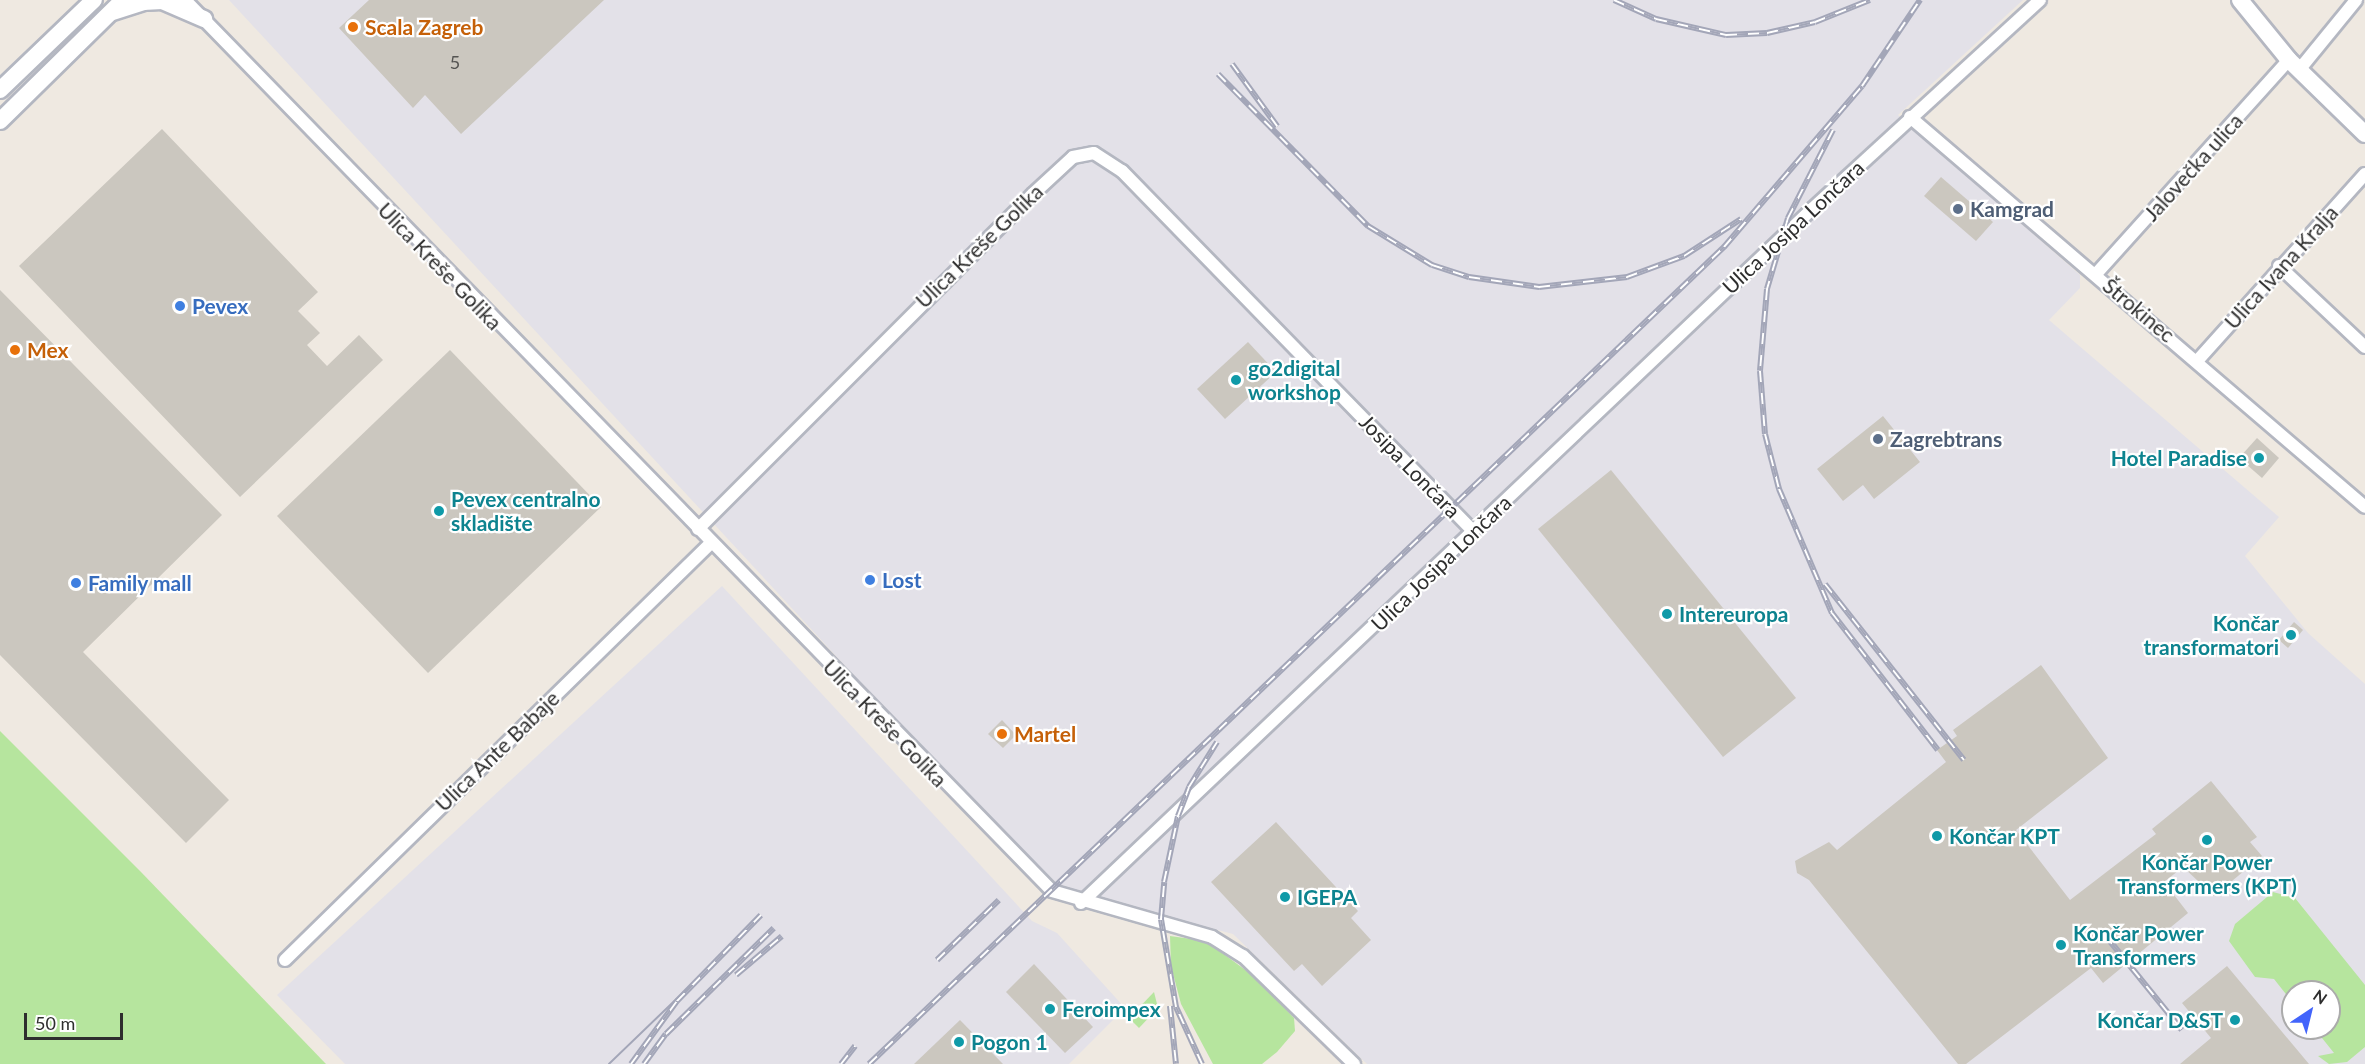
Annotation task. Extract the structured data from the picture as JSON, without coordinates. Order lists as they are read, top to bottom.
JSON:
{
  "streets": {
    "street": [
      "Jalovečka ulica",
      "Ulica Josipa Lončara",
      "Ulica Kreše Golika",
      "Ulica Ivana Kralja",
      "Štrokinec",
      "Josipa Lončara",
      "Ulica Ante Babaje"
    ]
  },
  "crossings": [
    ["Jalovečka ulica", "Štrokinec"],
    ["Ulica Josipa Lončara", "Ulica Kreše Golika"],
    ["Ulica Josipa Lončara", "Štrokinec"],
    ["Ulica Josipa Lončara", "Josipa Lončara"],
    ["Ulica Kreše Golika", "Josipa Lončara"],
    ["Ulica Kreše Golika", "Ulica Ante Babaje"],
    ["Ulica Ivana Kralja", "Štrokinec"]
  ],
  "places": [
    "Scala Zagreb",
    "Kamgrad",
    "Pevex",
    "Mex",
    "go2digital workshop",
    "Zagrebtrans",
    "Hotel Paradise",
    "Pevex centralno skladište",
    "Lost",
    "Family mall",
    "Intereuropa",
    "Končar transformatori",
    "Martel",
    "Končar KPT",
    "Končar Power Transformers (KPT)",
    "IGEPA",
    "Končar Power Transformers",
    "Feroimpex",
    "Končar D&ST",
    "Pogon 1"
  ],
  "house_numbers": ["5"],
  "scale_bar": "50 m",
  "north": "top right"
}
